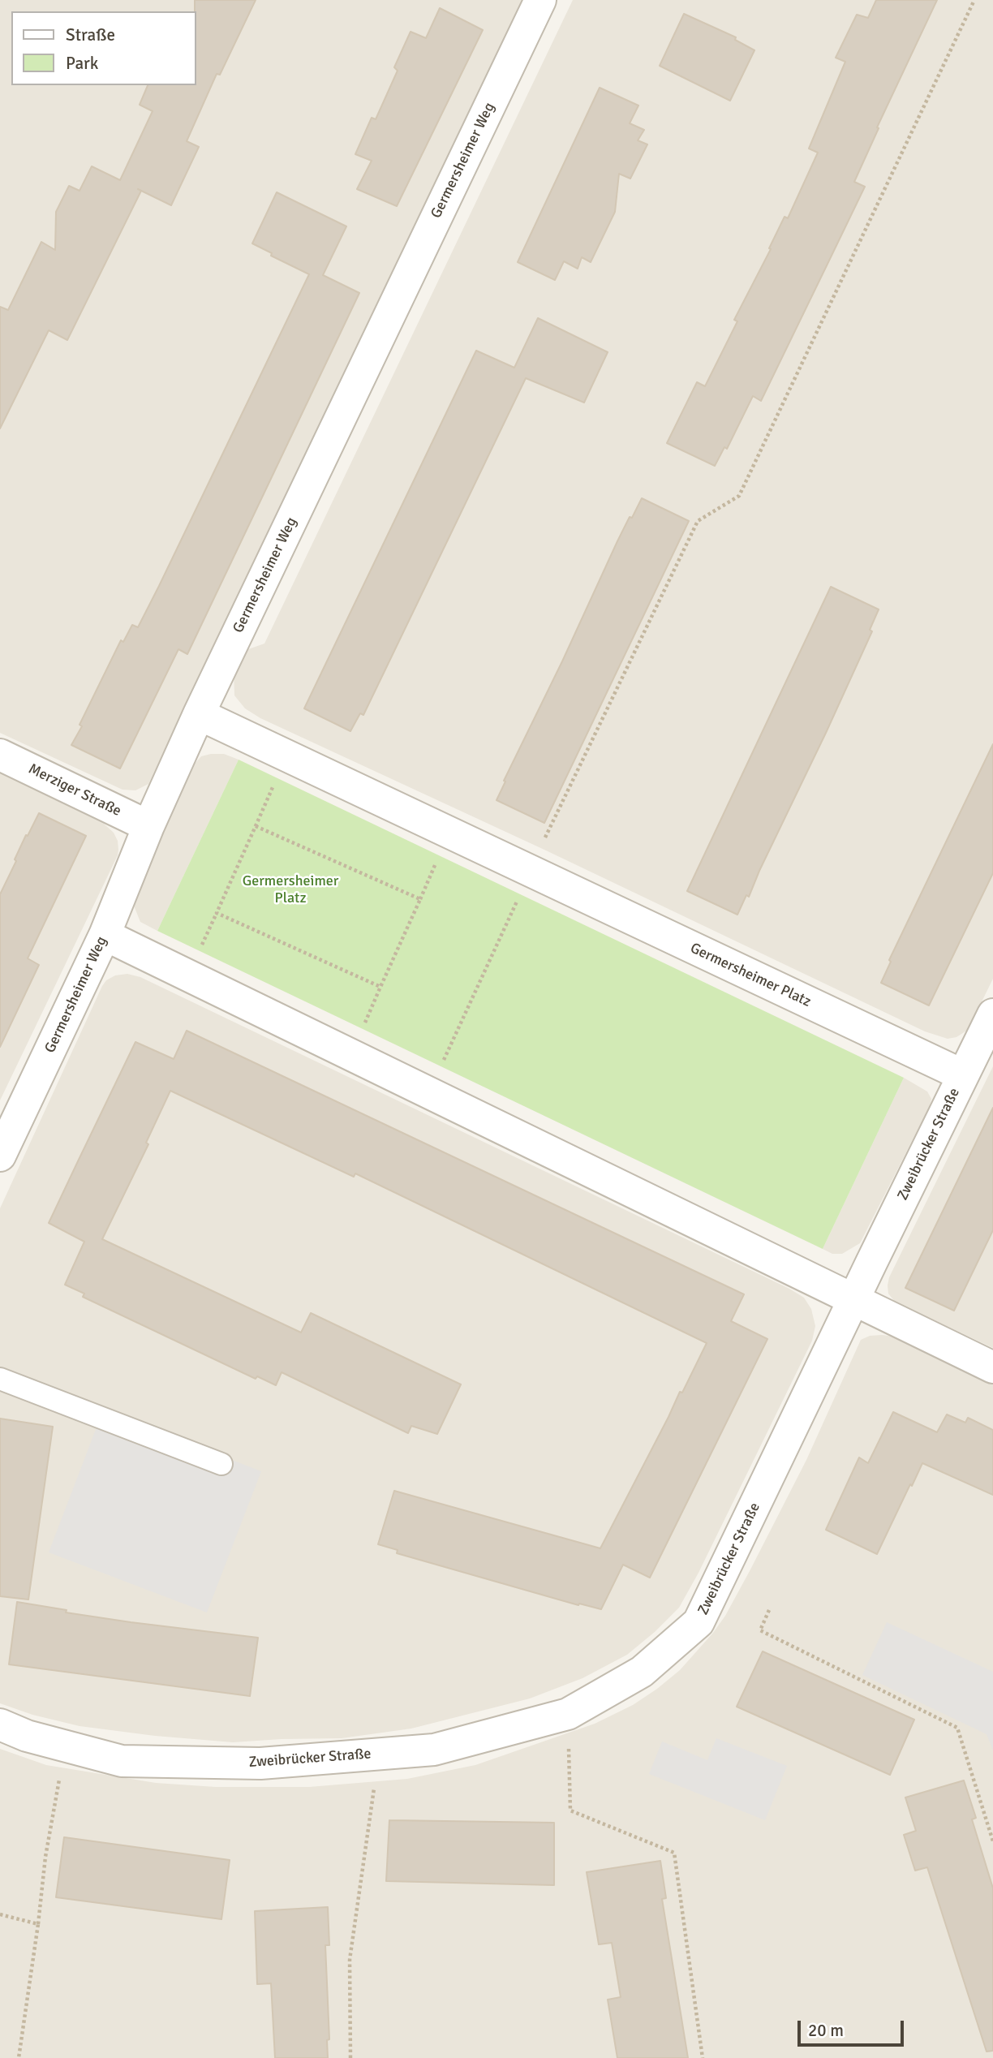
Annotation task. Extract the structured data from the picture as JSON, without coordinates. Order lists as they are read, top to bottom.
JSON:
{
  "streets": {
    "street": [
      "Germersheimer Weg",
      "Merziger Straße",
      "Germersheimer Platz",
      "Zweibrücker Straße"
    ]
  },
  "crossings": [
    ["Germersheimer Weg", "Merziger Straße"],
    ["Germersheimer Weg", "Germersheimer Platz"],
    ["Germersheimer Platz", "Zweibrücker Straße"]
  ],
  "parks": ["Germersheimer Platz"],
  "legend": ["Straße", "Park"],
  "scale_bar": "20 m"
}
